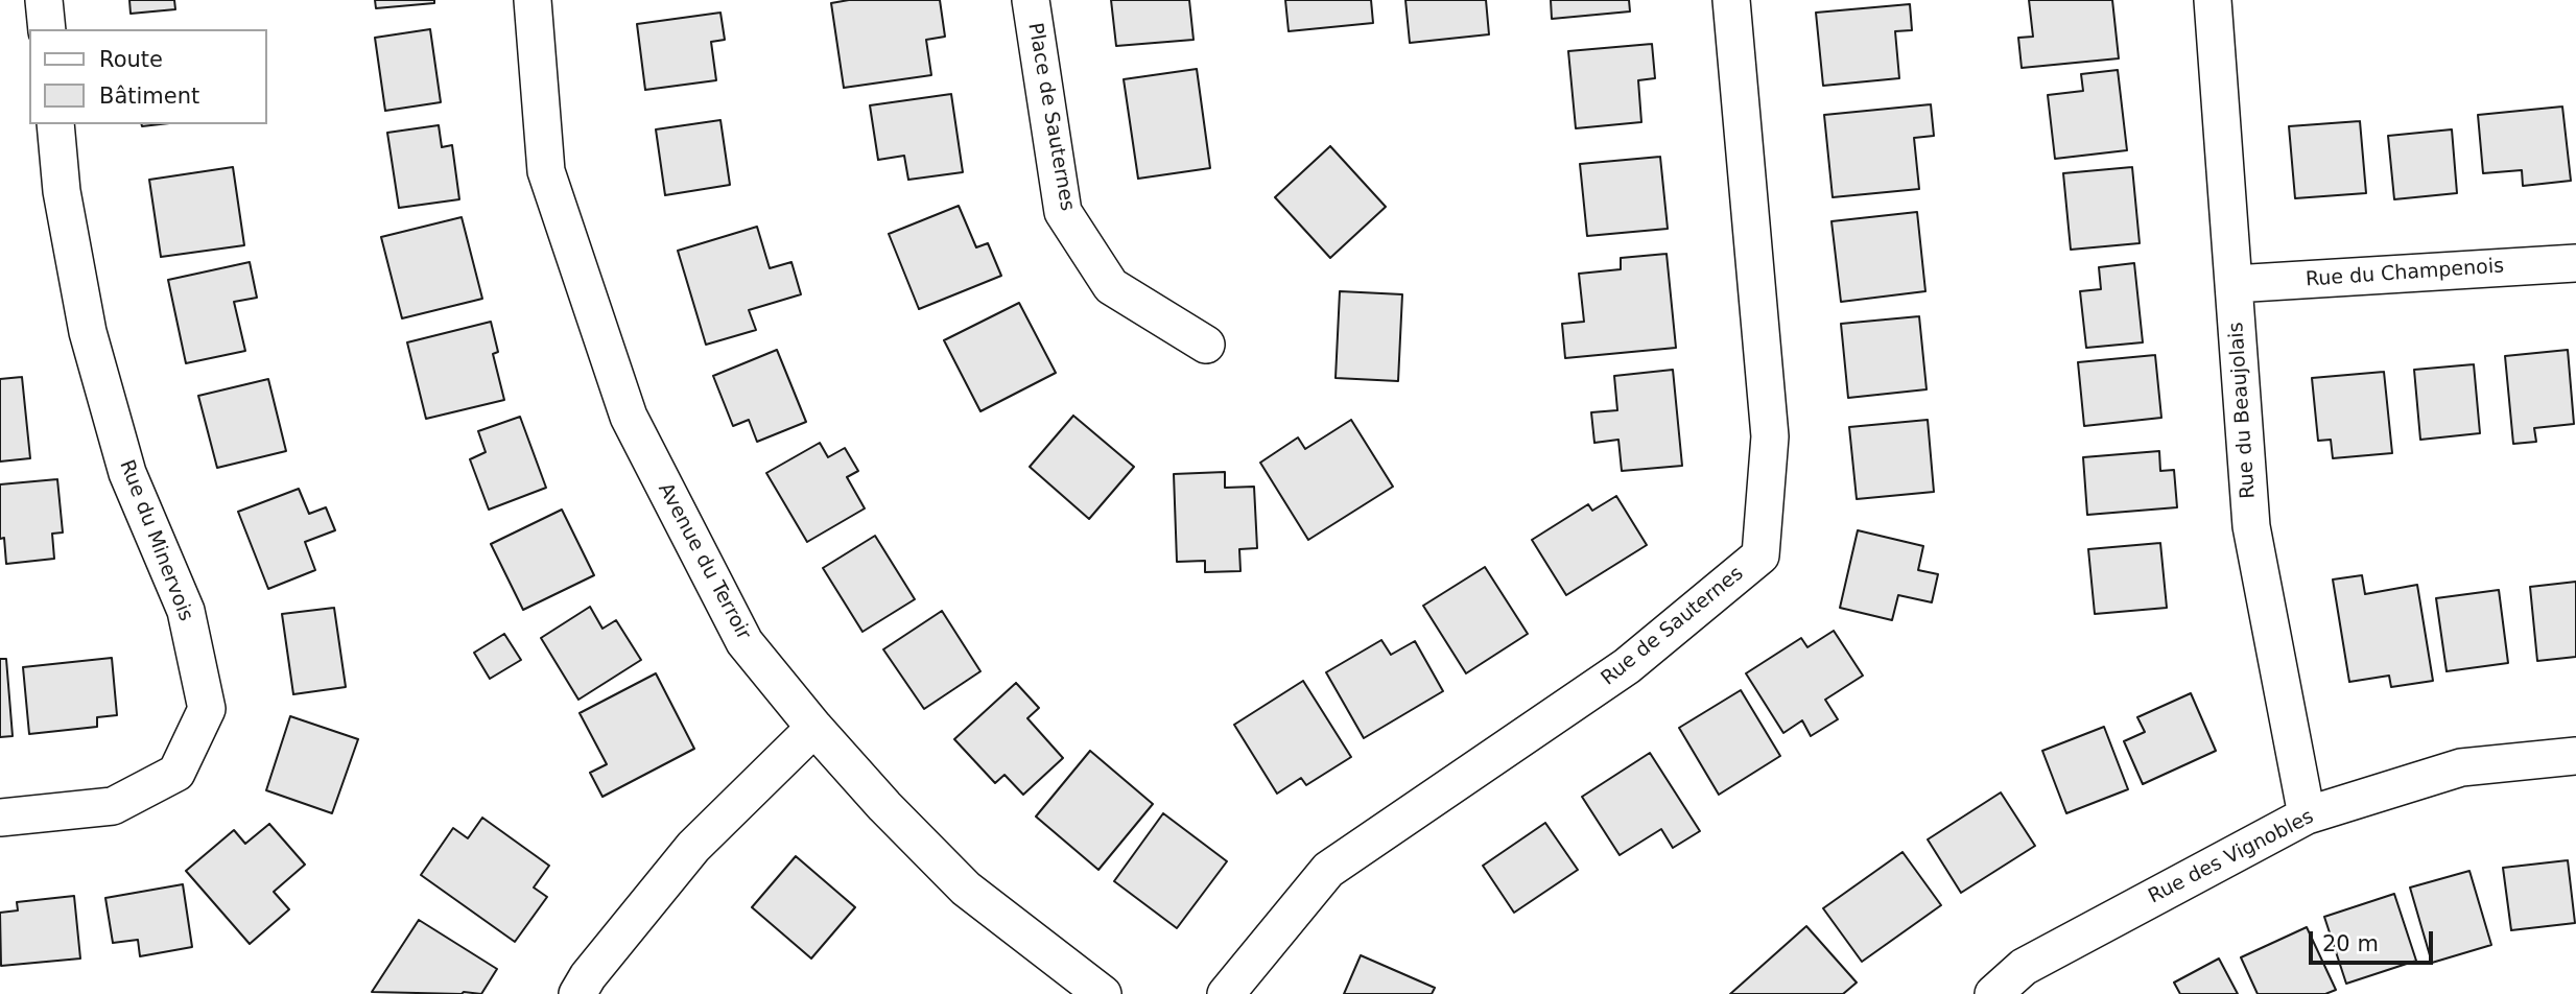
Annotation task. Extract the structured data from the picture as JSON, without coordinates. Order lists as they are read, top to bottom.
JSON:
{
  "streets": {
    "street": [
      "Place de Sauternes",
      "Rue du Champenois",
      "Rue du Beaujolais",
      "Rue du Minervois",
      "Avenue du Terroir",
      "Rue de Sauternes",
      "Rue des Vignobles"
    ]
  },
  "crossings": [
    ["Rue du Champenois", "Rue du Beaujolais"],
    ["Rue du Beaujolais", "Rue des Vignobles"]
  ],
  "legend": ["Route", "Bâtiment"],
  "scale_bar": "20 m"
}
